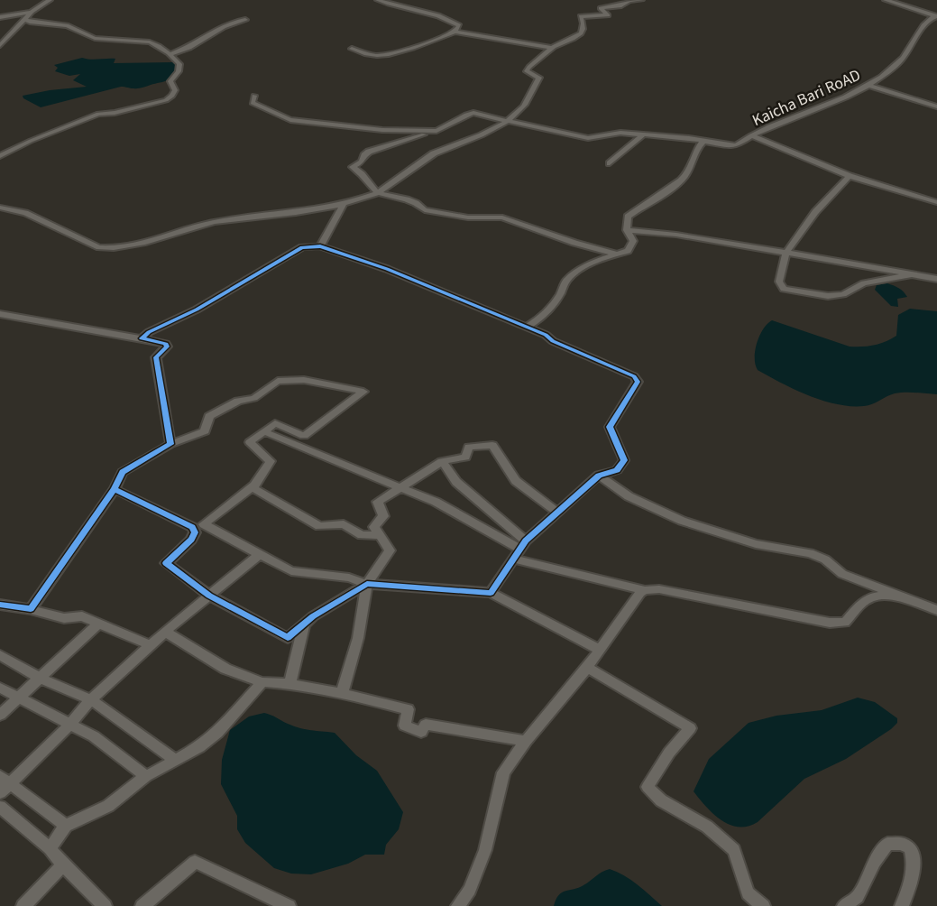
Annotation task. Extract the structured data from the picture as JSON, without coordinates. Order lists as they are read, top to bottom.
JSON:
{
  "streets": {
    "street": ["Kaicha Bari RoAD"]
  }
}
